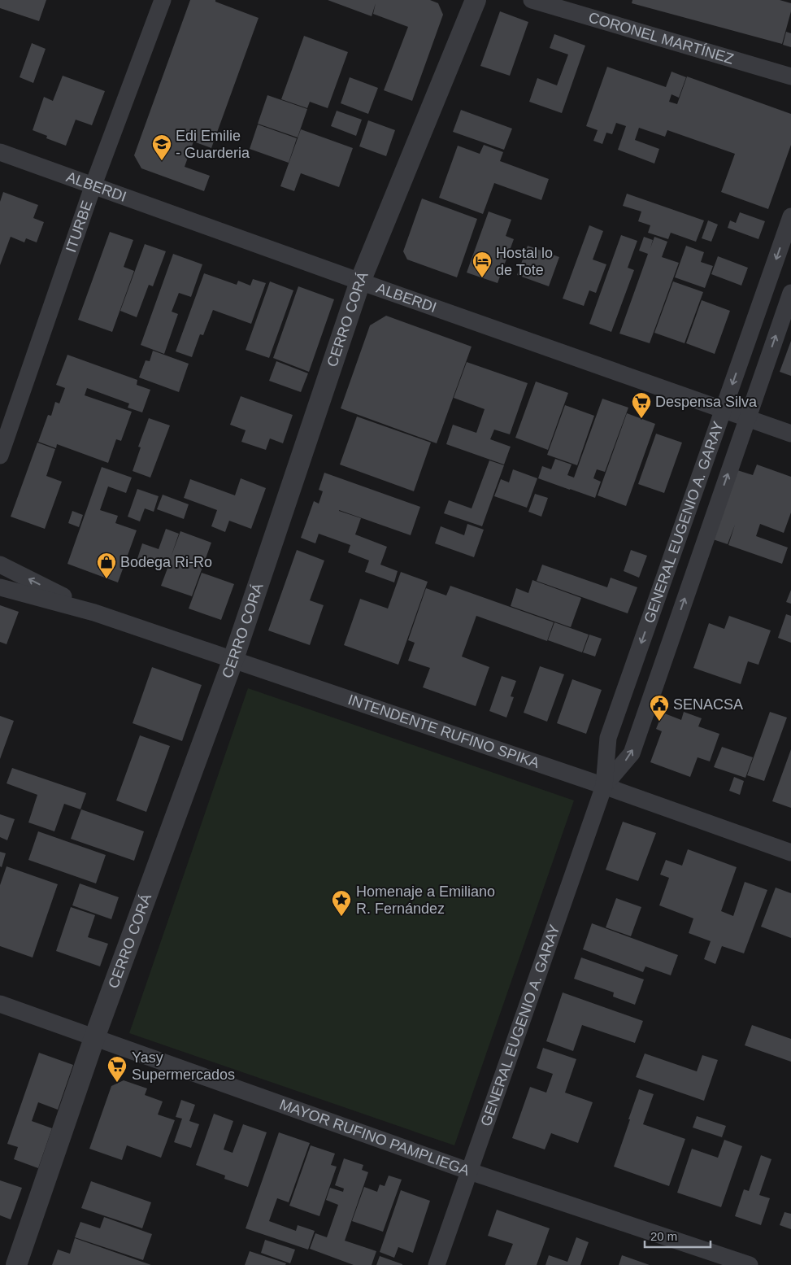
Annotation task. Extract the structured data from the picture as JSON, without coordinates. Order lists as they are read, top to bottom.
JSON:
{
  "streets": {
    "street": [
      "CORONEL MARTÍNEZ",
      "ALBERDI",
      "ITURBE",
      "CERRO CORÁ",
      "GENERAL EUGENIO A. GARAY",
      "INTENDENTE RUFINO SPIKA",
      "MAYOR RUFINO PAMPLIEGA"
    ]
  },
  "crossings": [
    ["ALBERDI", "ITURBE"],
    ["ALBERDI", "CERRO CORÁ"],
    ["ALBERDI", "GENERAL EUGENIO A. GARAY"],
    ["CERRO CORÁ", "INTENDENTE RUFINO SPIKA"],
    ["CERRO CORÁ", "MAYOR RUFINO PAMPLIEGA"],
    ["GENERAL EUGENIO A. GARAY", "INTENDENTE RUFINO SPIKA"],
    ["GENERAL EUGENIO A. GARAY", "MAYOR RUFINO PAMPLIEGA"]
  ],
  "places": {
    "school or university": ["Edi Emilie - Guarderia"],
    "hotel": ["Hostal lo de Tote"],
    "supermarket": ["Despensa Silva", "Yasy Supermercados"],
    "shop": ["Bodega Ri-Ro"],
    "public building": ["SENACSA"],
    "place": ["Homenaje a Emiliano R. Fernández"]
  },
  "scale_bar": "20 m"
}
